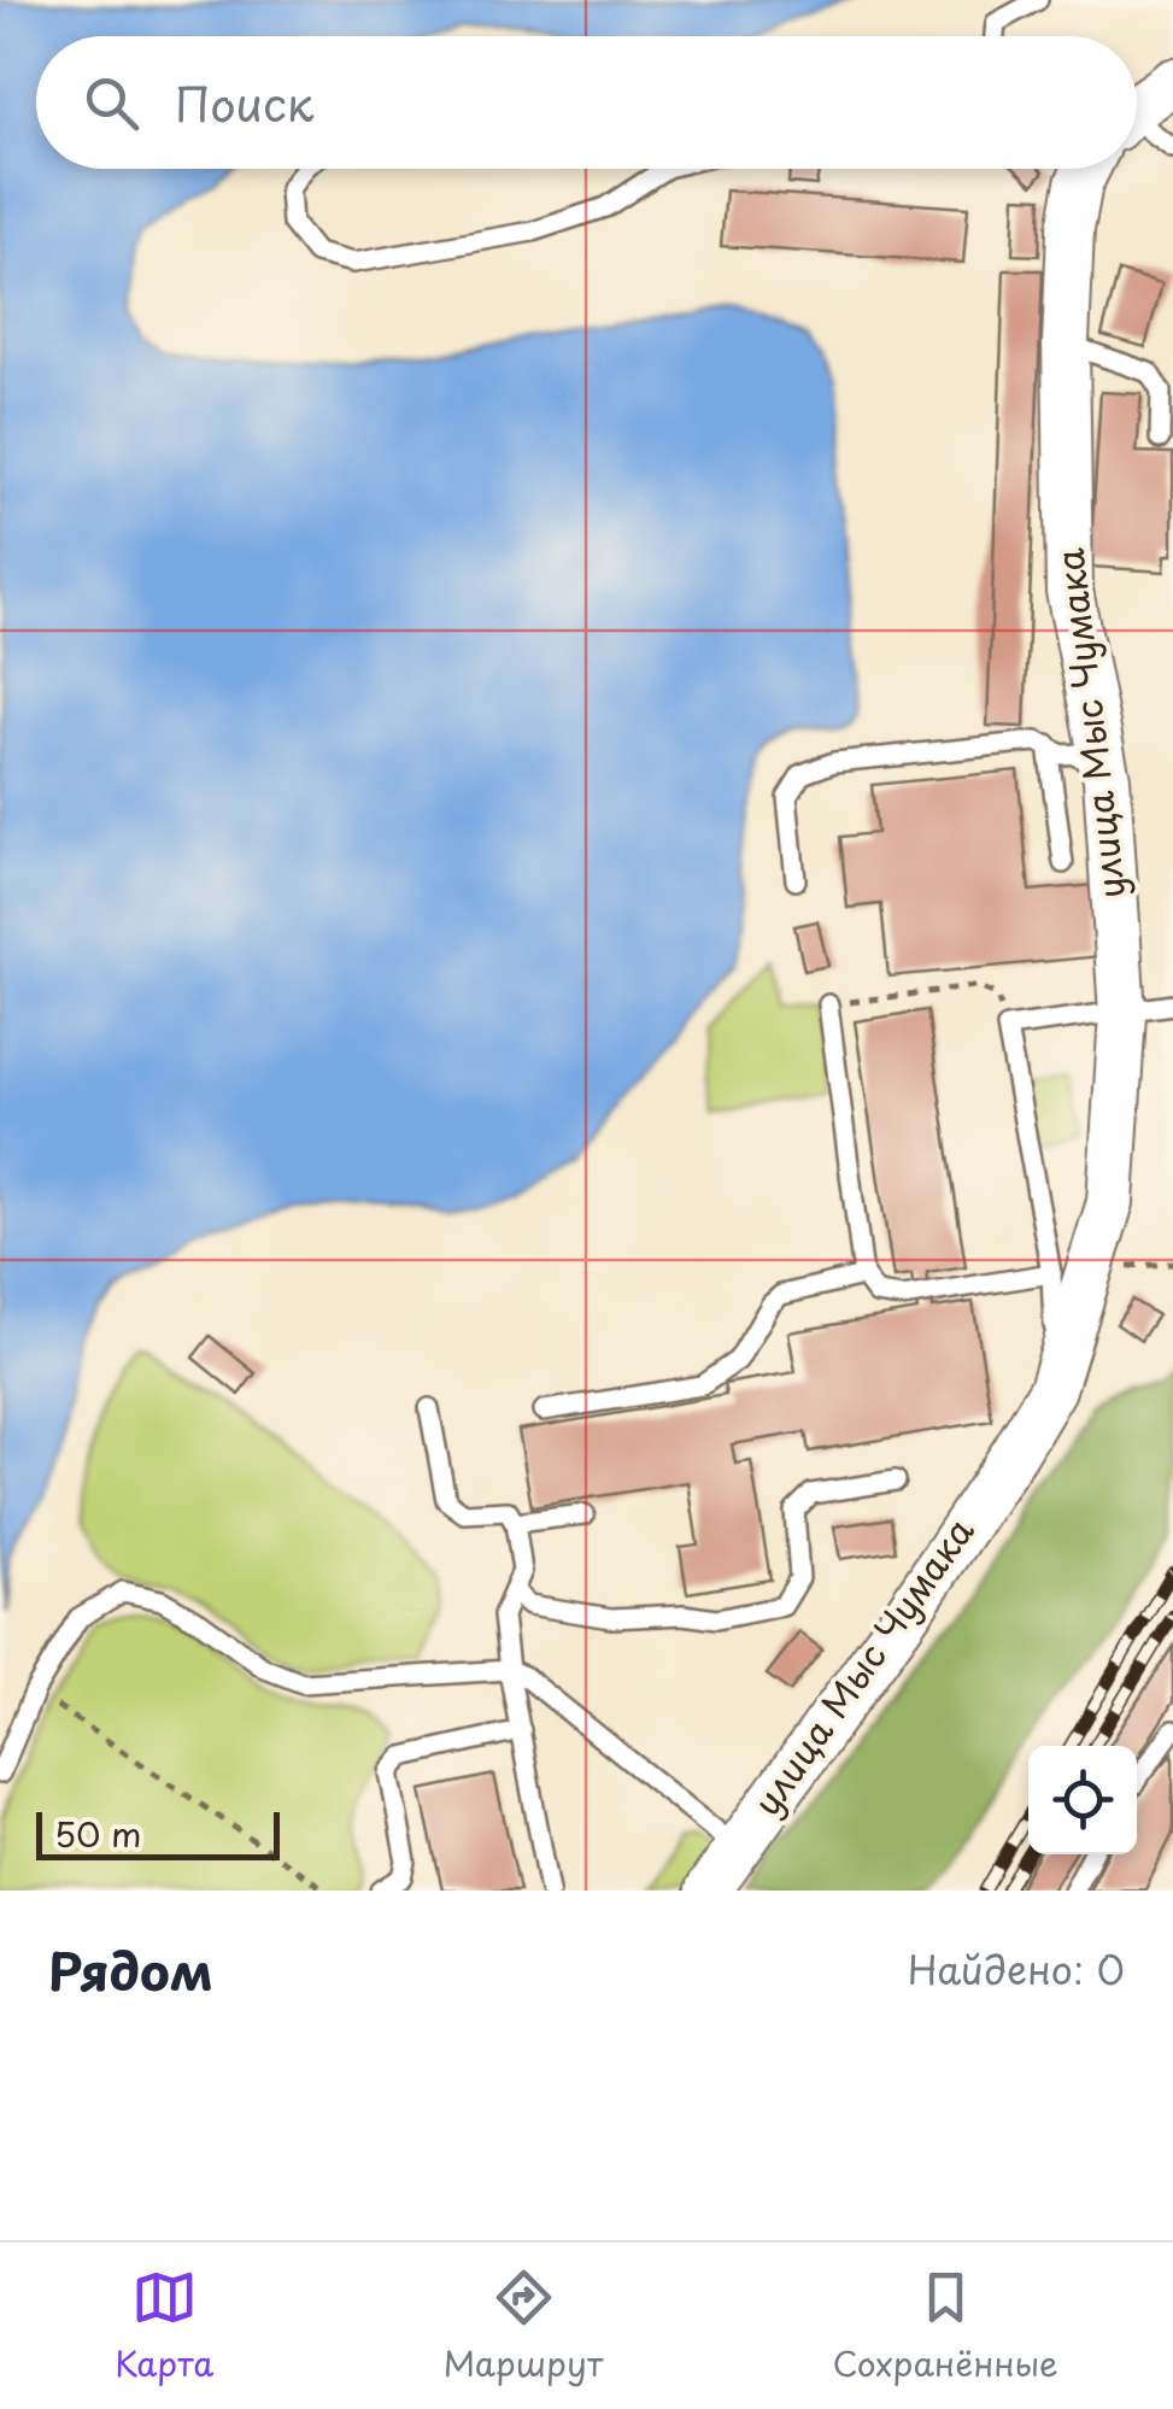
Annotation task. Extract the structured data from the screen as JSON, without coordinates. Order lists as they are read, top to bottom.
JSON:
{
  "streets": {
    "street": ["улица Мыс Чумака"]
  },
  "scale_bar": "50 m",
  "page": {
    "search": "Поиск",
    "scale": "50 m",
    "heading": ["Рядом", "Найдено: 0"],
    "nav": ["Карта", "Маршрут", "Сохранённые"]
  }
}
